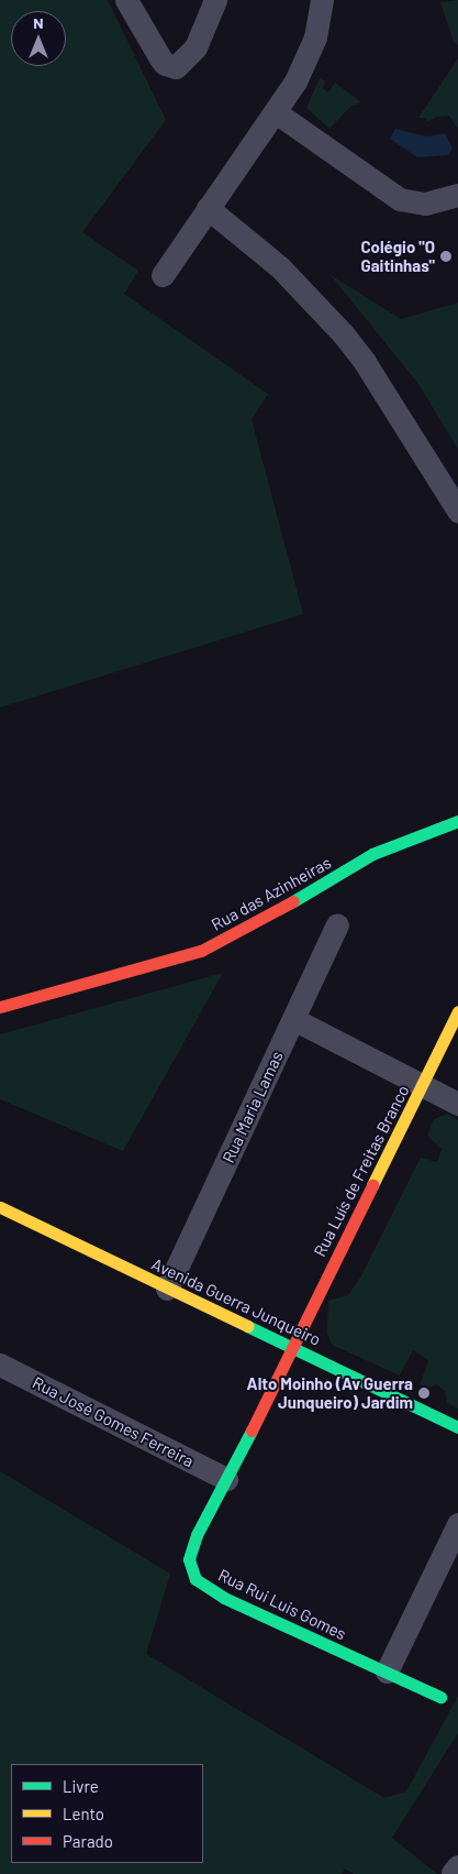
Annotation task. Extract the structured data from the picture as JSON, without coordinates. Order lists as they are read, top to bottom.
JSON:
{
  "streets": {
    "street": [
      "Rua das Azinheiras",
      "Rua Maria Lamas",
      "Rua Luís de Freitas Branco",
      "Avenida Guerra Junqueiro",
      "Rua José Gomes Ferreira",
      "Rua Rui Luis Gomes"
    ]
  },
  "crossings": [
    ["Rua Maria Lamas", "Avenida Guerra Junqueiro"],
    ["Rua Luís de Freitas Branco", "Avenida Guerra Junqueiro"],
    ["Rua Luís de Freitas Branco", "Rua Rui Luis Gomes"],
    ["Avenida Guerra Junqueiro", "Rua Rui Luis Gomes"],
    ["Rua José Gomes Ferreira", "Rua Rui Luis Gomes"]
  ],
  "places": ["Colégio \"O Gaitinhas\"", "Alto Moinho (Av Guerra Junqueiro) Jardim"],
  "legend": ["Livre", "Lento", "Parado"],
  "north": "top"
}
